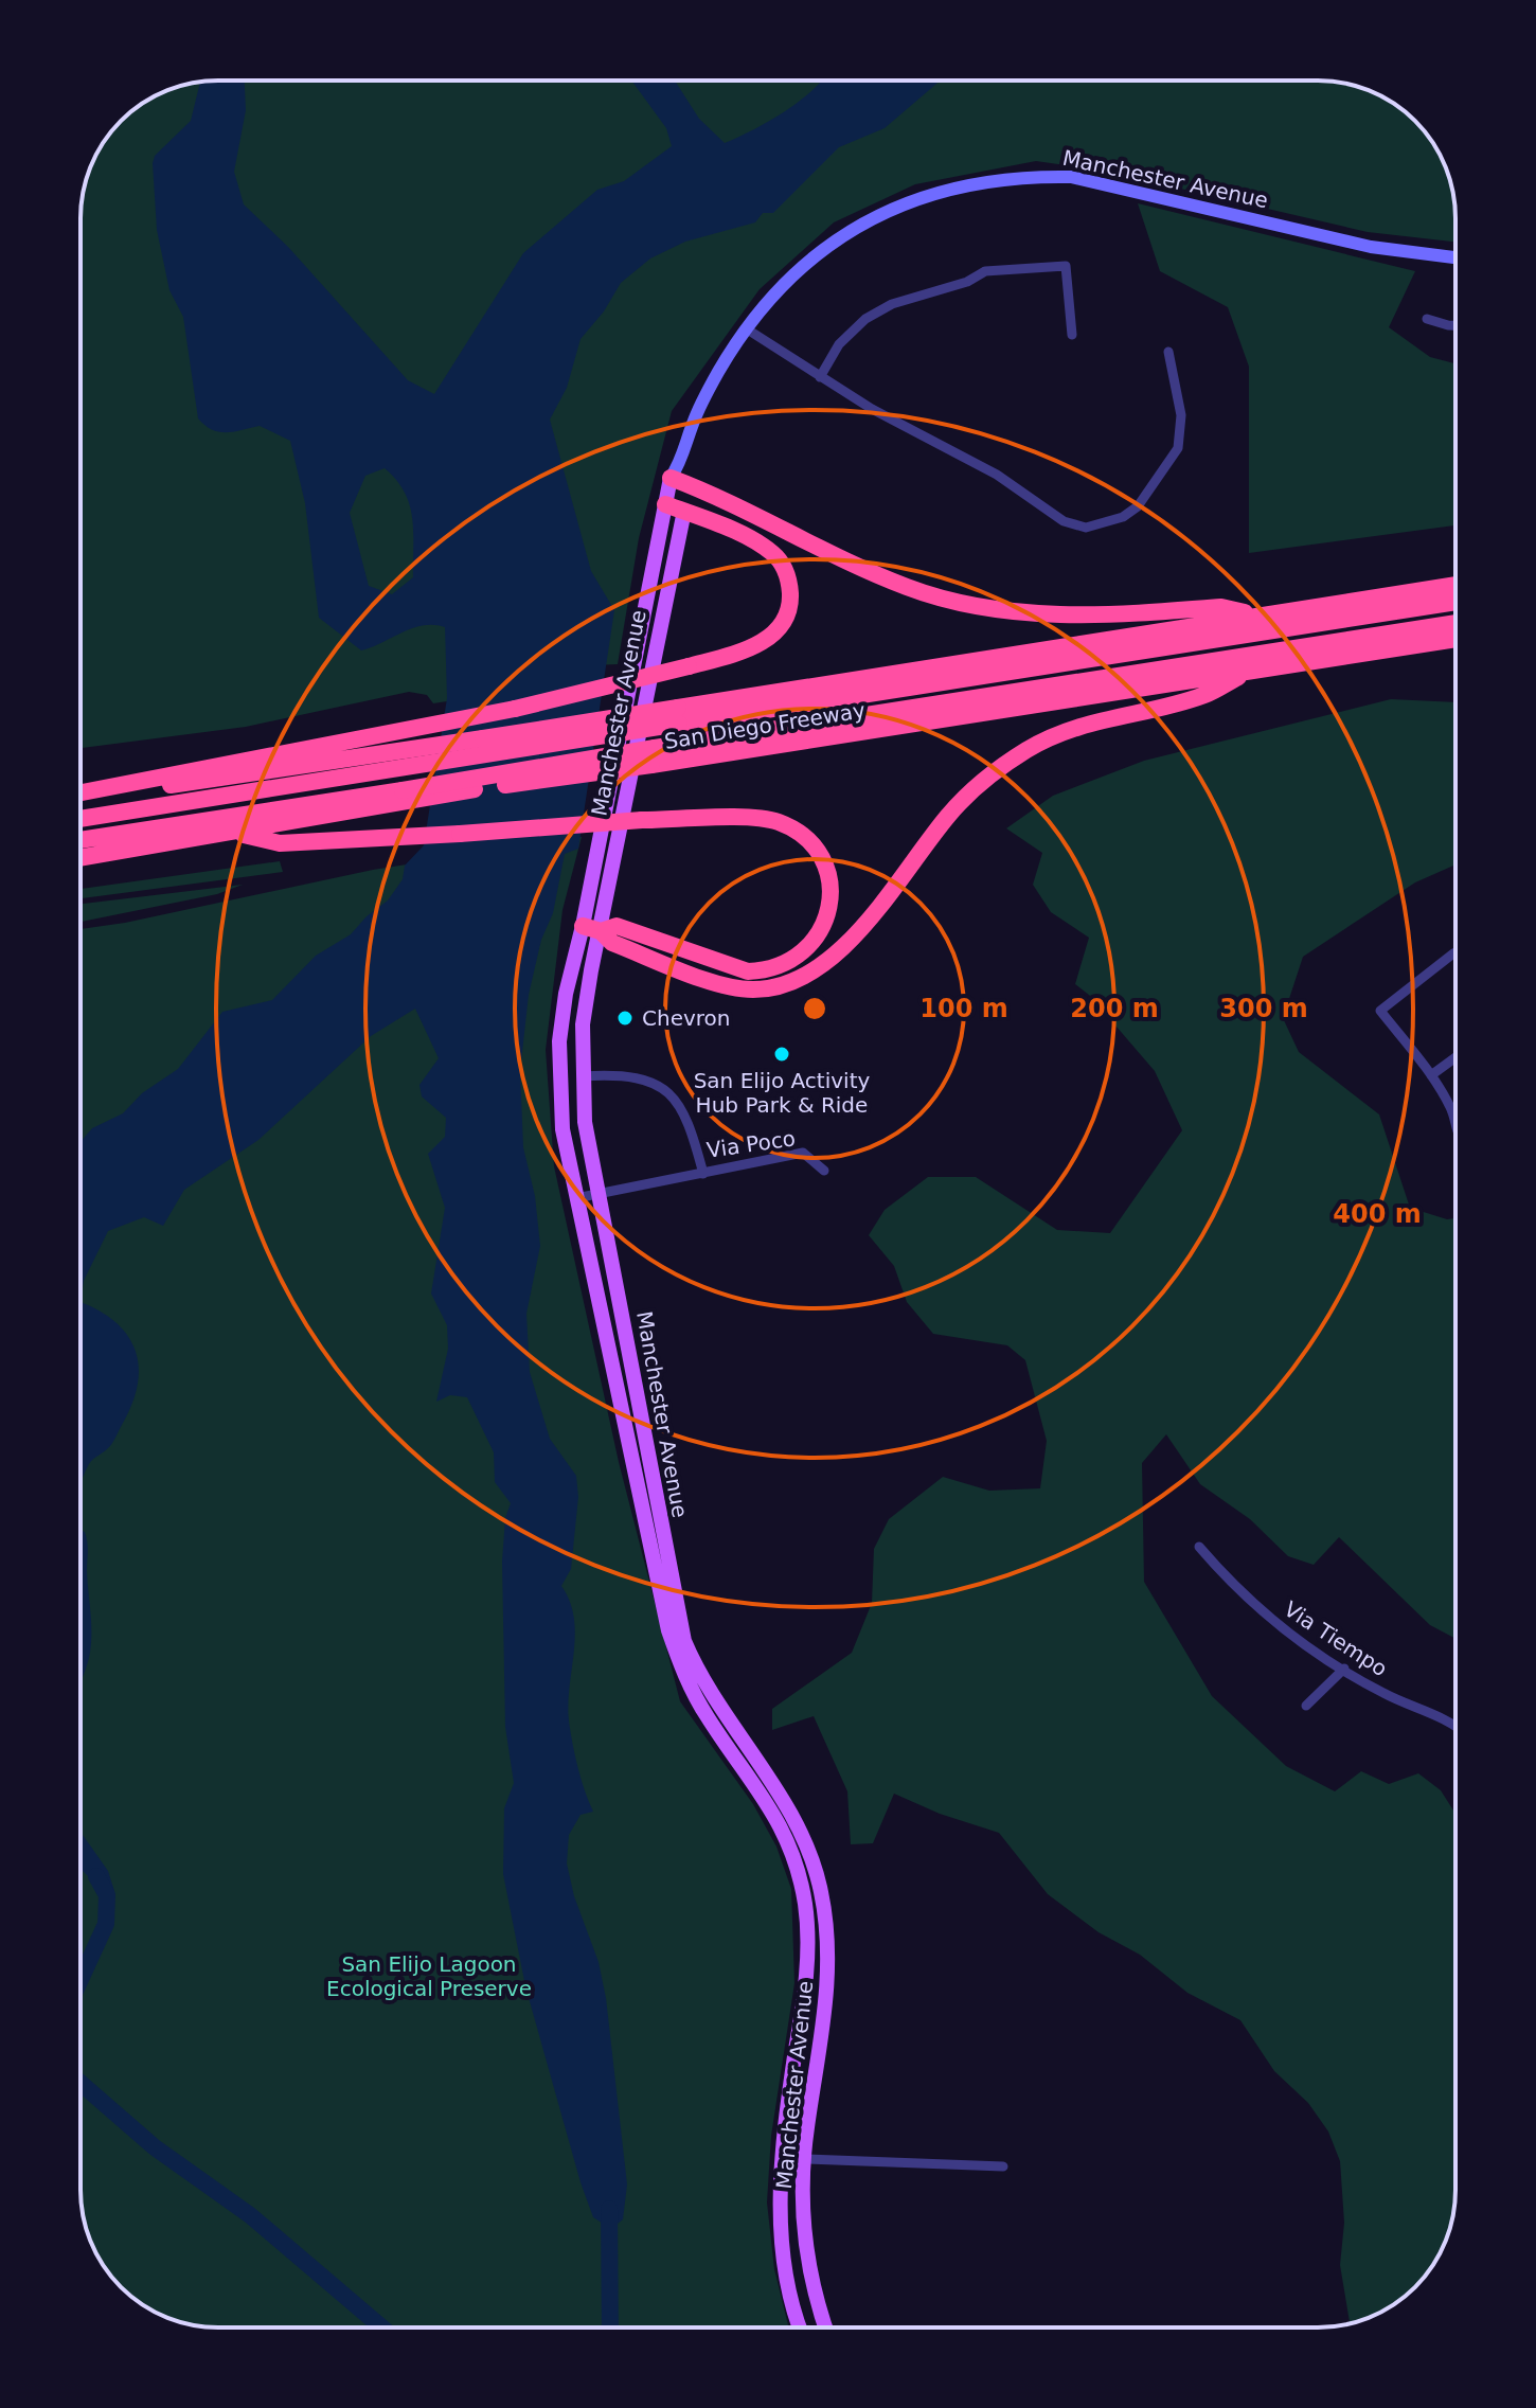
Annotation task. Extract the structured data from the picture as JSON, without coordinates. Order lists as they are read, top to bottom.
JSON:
{
  "streets": {
    "highway": ["San Diego Freeway"],
    "main road": ["Manchester Avenue"],
    "street": ["Via Poco", "Via Tiempo"]
  },
  "crossings": [
    ["Manchester Avenue", "Via Poco"]
  ],
  "parks": ["San Elijo Lagoon Ecological Preserve"],
  "places": ["Chevron", "San Elijo Activity Hub Park & Ride"],
  "rings": [
    "100 m",
    "200 m",
    "300 m",
    "400 m"
  ]
}
